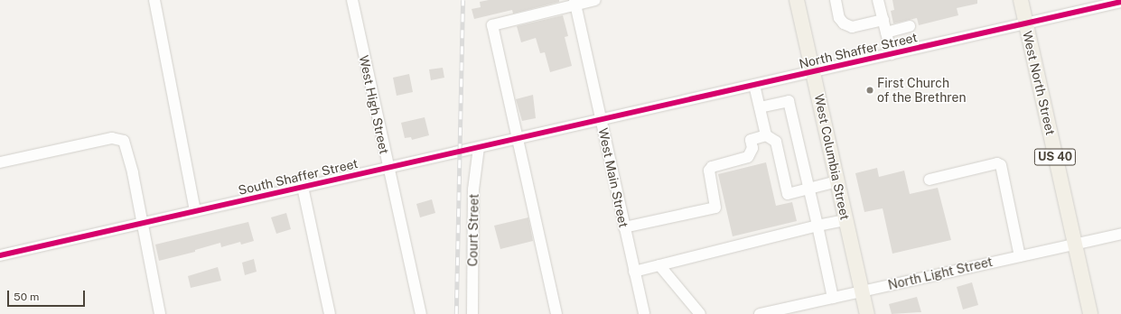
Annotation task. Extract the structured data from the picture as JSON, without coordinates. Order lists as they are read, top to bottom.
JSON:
{
  "streets": {
    "main road": ["West North Street", "West Columbia Street", "US 40"],
    "street": [
      "North Shaffer Street",
      "West High Street",
      "South Shaffer Street",
      "West Main Street",
      "Court Street",
      "North Light Street"
    ]
  },
  "crossings": [
    ["North Shaffer Street", "West North Street"],
    ["North Shaffer Street", "West Columbia Street"],
    ["North Shaffer Street", "South Shaffer Street"],
    ["North Shaffer Street", "West Main Street"],
    ["West North Street", "North Light Street"],
    ["West High Street", "South Shaffer Street"],
    ["West Columbia Street", "North Light Street"],
    ["South Shaffer Street", "West Main Street"],
    ["South Shaffer Street", "Court Street"]
  ],
  "places": ["First Church of the Brethren"],
  "scale_bar": "50 m"
}
